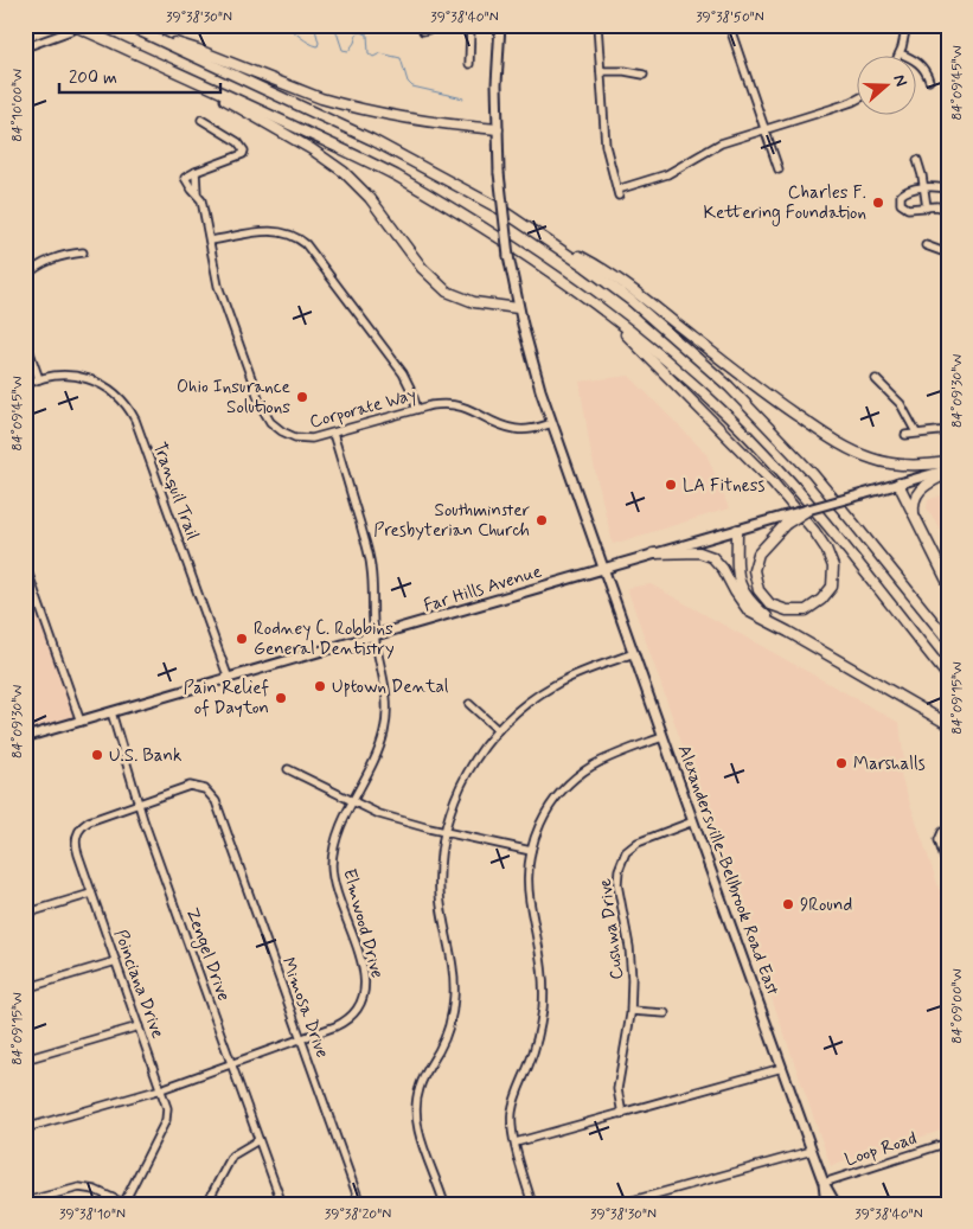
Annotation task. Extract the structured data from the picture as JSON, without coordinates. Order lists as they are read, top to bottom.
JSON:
{
  "streets": {
    "main road": ["Far Hills Avenue", "Alexandersville-Bellbrook Road East"],
    "street": [
      "Corporate Way",
      "Tranquil Trail",
      "Elmwood Drive",
      "Cushwa Drive",
      "Zengel Drive",
      "Poinciana Drive",
      "Mimosa Drive",
      "Loop Road"
    ]
  },
  "crossings": [
    ["Corporate Way", "Alexandersville-Bellbrook Road East"],
    ["Corporate Way", "Elmwood Drive"],
    ["Tranquil Trail", "Far Hills Avenue"],
    ["Far Hills Avenue", "Alexandersville-Bellbrook Road East"],
    ["Far Hills Avenue", "Elmwood Drive"],
    ["Far Hills Avenue", "Zengel Drive"],
    ["Alexandersville-Bellbrook Road East", "Cushwa Drive"],
    ["Alexandersville-Bellbrook Road East", "Loop Road"],
    ["Elmwood Drive", "Zengel Drive"],
    ["Elmwood Drive", "Poinciana Drive"],
    ["Elmwood Drive", "Mimosa Drive"],
    ["Zengel Drive", "Poinciana Drive"],
    ["Zengel Drive", "Mimosa Drive"],
    ["Poinciana Drive", "Mimosa Drive"]
  ],
  "places": [
    "Charles F. Kettering Foundation",
    "Ohio Insurance Solutions",
    "LA Fitness",
    "Southminster Presbyterian Church",
    "Rodney C. Robbins General Dentistry",
    "Uptown Dental",
    "Pain Relief of Dayton",
    "U.S. Bank",
    "Marshalls",
    "9Round"
  ],
  "scale_bar": "200 m",
  "north": "right",
  "coordinates": [
    "39°38'30\"N",
    "39°38'40\"N",
    "39°38'50\"N",
    "84°09'45\"W",
    "84°10'00\"W",
    "84°09'30\"W",
    "84°09'15\"W",
    "84°09'00\"W",
    "39°38'10\"N",
    "39°38'20\"N"
  ]
}
